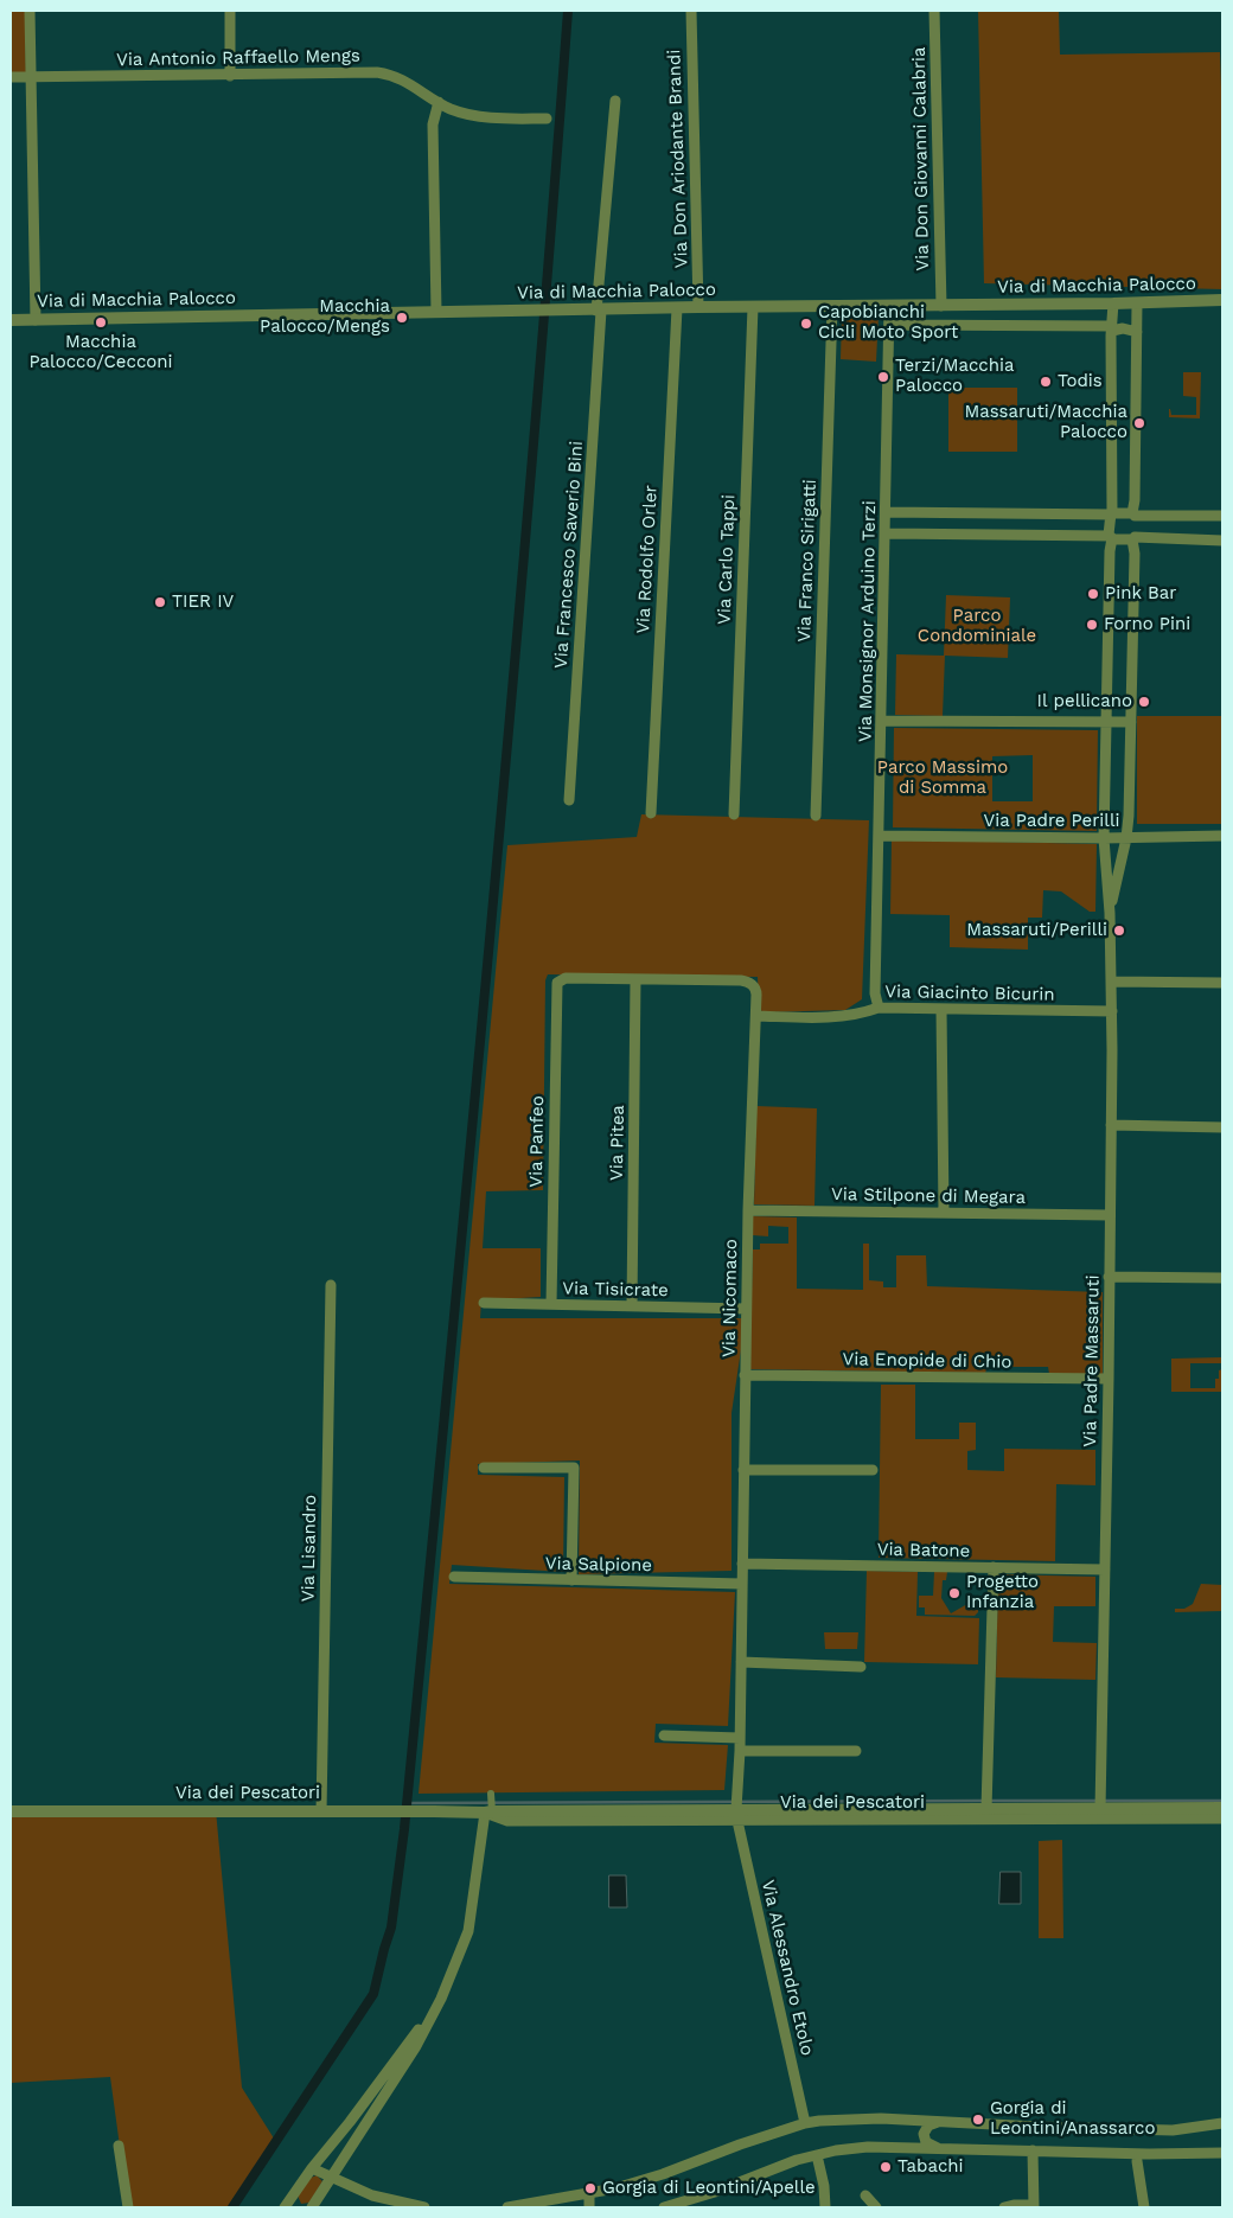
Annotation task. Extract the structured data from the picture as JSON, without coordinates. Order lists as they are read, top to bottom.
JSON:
{
  "streets": {
    "street": [
      "Via Antonio Raffaello Mengs",
      "Via Don Ariodante Brandi",
      "Via Don Giovanni Calabria",
      "Via di Macchia Palocco",
      "Via Francesco Saverio Bini",
      "Via Rodolfo Orler",
      "Via Carlo Tappi",
      "Via Franco Sirigatti",
      "Via Monsignor Arduino Terzi",
      "Via Padre Perilli",
      "Via Giacinto Bicurin",
      "Via Panfeo",
      "Via Pitea",
      "Via Stilpone di Megara",
      "Via Tisicrate",
      "Via Nicomaco",
      "Via Enopide di Chio",
      "Via Padre Massaruti",
      "Via Lisandro",
      "Via Batone",
      "Via Salpione",
      "Via dei Pescatori",
      "Via Alessandro Etolo"
    ]
  },
  "crossings": [
    ["Via Don Ariodante Brandi", "Via di Macchia Palocco"],
    ["Via Don Giovanni Calabria", "Via di Macchia Palocco"],
    ["Via di Macchia Palocco", "Via Francesco Saverio Bini"],
    ["Via di Macchia Palocco", "Via Rodolfo Orler"],
    ["Via di Macchia Palocco", "Via Carlo Tappi"],
    ["Via di Macchia Palocco", "Via Franco Sirigatti"],
    ["Via di Macchia Palocco", "Via Monsignor Arduino Terzi"],
    ["Via di Macchia Palocco", "Via Padre Massaruti"],
    ["Via Monsignor Arduino Terzi", "Via Padre Perilli"],
    ["Via Monsignor Arduino Terzi", "Via Giacinto Bicurin"],
    ["Via Padre Perilli", "Via Padre Massaruti"],
    ["Via Giacinto Bicurin", "Via Nicomaco"],
    ["Via Giacinto Bicurin", "Via Padre Massaruti"],
    ["Via Panfeo", "Via Tisicrate"],
    ["Via Panfeo", "Via Nicomaco"],
    ["Via Pitea", "Via Tisicrate"],
    ["Via Pitea", "Via Nicomaco"],
    ["Via Stilpone di Megara", "Via Nicomaco"],
    ["Via Stilpone di Megara", "Via Padre Massaruti"],
    ["Via Tisicrate", "Via Nicomaco"],
    ["Via Nicomaco", "Via Enopide di Chio"],
    ["Via Nicomaco", "Via Batone"],
    ["Via Nicomaco", "Via Salpione"],
    ["Via Nicomaco", "Via dei Pescatori"],
    ["Via Nicomaco", "Via Alessandro Etolo"],
    ["Via Enopide di Chio", "Via Padre Massaruti"],
    ["Via Padre Massaruti", "Via Batone"],
    ["Via Padre Massaruti", "Via dei Pescatori"],
    ["Via Lisandro", "Via dei Pescatori"],
    ["Via dei Pescatori", "Via Alessandro Etolo"]
  ],
  "parks": ["Parco Condominiale", "Parco Massimo di Somma"],
  "places": [
    "Macchia Palocco/Mengs",
    "Macchia Palocco/Cecconi",
    "Capobianchi Cicli Moto Sport",
    "Terzi/Macchia Palocco",
    "Todis",
    "Massaruti/Macchia Palocco",
    "Pink Bar",
    "TIER IV",
    "Forno Pini",
    "Il pellicano",
    "Massaruti/Perilli",
    "Progetto Infanzia",
    "Gorgia di Leontini/Anassarco",
    "Tabachi",
    "Gorgia di Leontini/Apelle"
  ]
}
